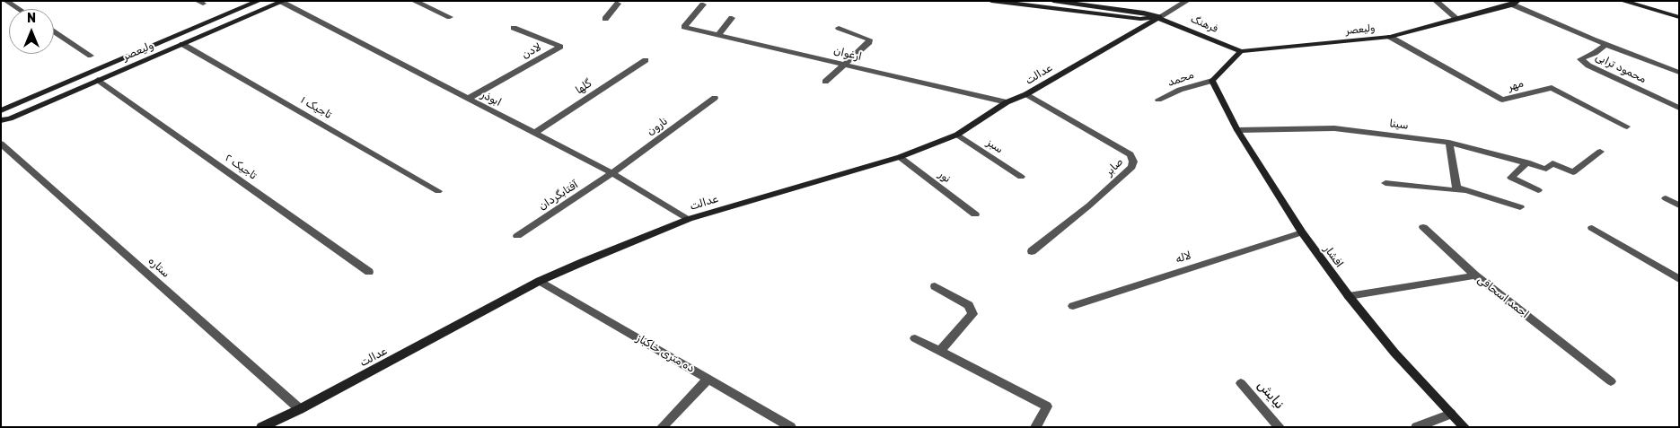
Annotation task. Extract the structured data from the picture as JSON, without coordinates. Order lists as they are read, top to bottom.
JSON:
{
  "streets": {
    "street": [
      "فرهنگ",
      "ولیعصر",
      "لادن",
      "ارغوان",
      "محمود ترابی",
      "عدالت",
      "محمد",
      "مهر",
      "گلها",
      "ابوذر",
      "تاجیک ۱",
      "سینا",
      "نارون",
      "سبز",
      "تاجیک ۲",
      "صابر",
      "نور",
      "آفتابگردان",
      "افشار",
      "لاله",
      "ستاره",
      "احمد اسحاقی",
      "ده متری خاکباز",
      "نیایش"
    ]
  },
  "crossings": [
    ["فرهنگ", "ولیعصر"],
    ["فرهنگ", "عدالت"],
    ["ولیعصر", "مهر"],
    ["ولیعصر", "ابوذر"],
    ["ولیعصر", "تاجیک ۱"],
    ["ولیعصر", "تاجیک ۲"],
    ["لادن", "ابوذر"],
    ["ارغوان", "عدالت"],
    ["عدالت", "ابوذر"],
    ["عدالت", "سبز"],
    ["عدالت", "صابر"],
    ["عدالت", "نور"],
    ["عدالت", "ستاره"],
    ["عدالت", "ده متری خاکباز"],
    ["محمد", "افشار"],
    ["گلها", "ابوذر"],
    ["ابوذر", "نارون"],
    ["ابوذر", "آفتابگردان"],
    ["سینا", "افشار"],
    ["نارون", "آفتابگردان"],
    ["افشار", "لاله"],
    ["افشار", "احمد اسحاقی"]
  ],
  "north": "top"
}
